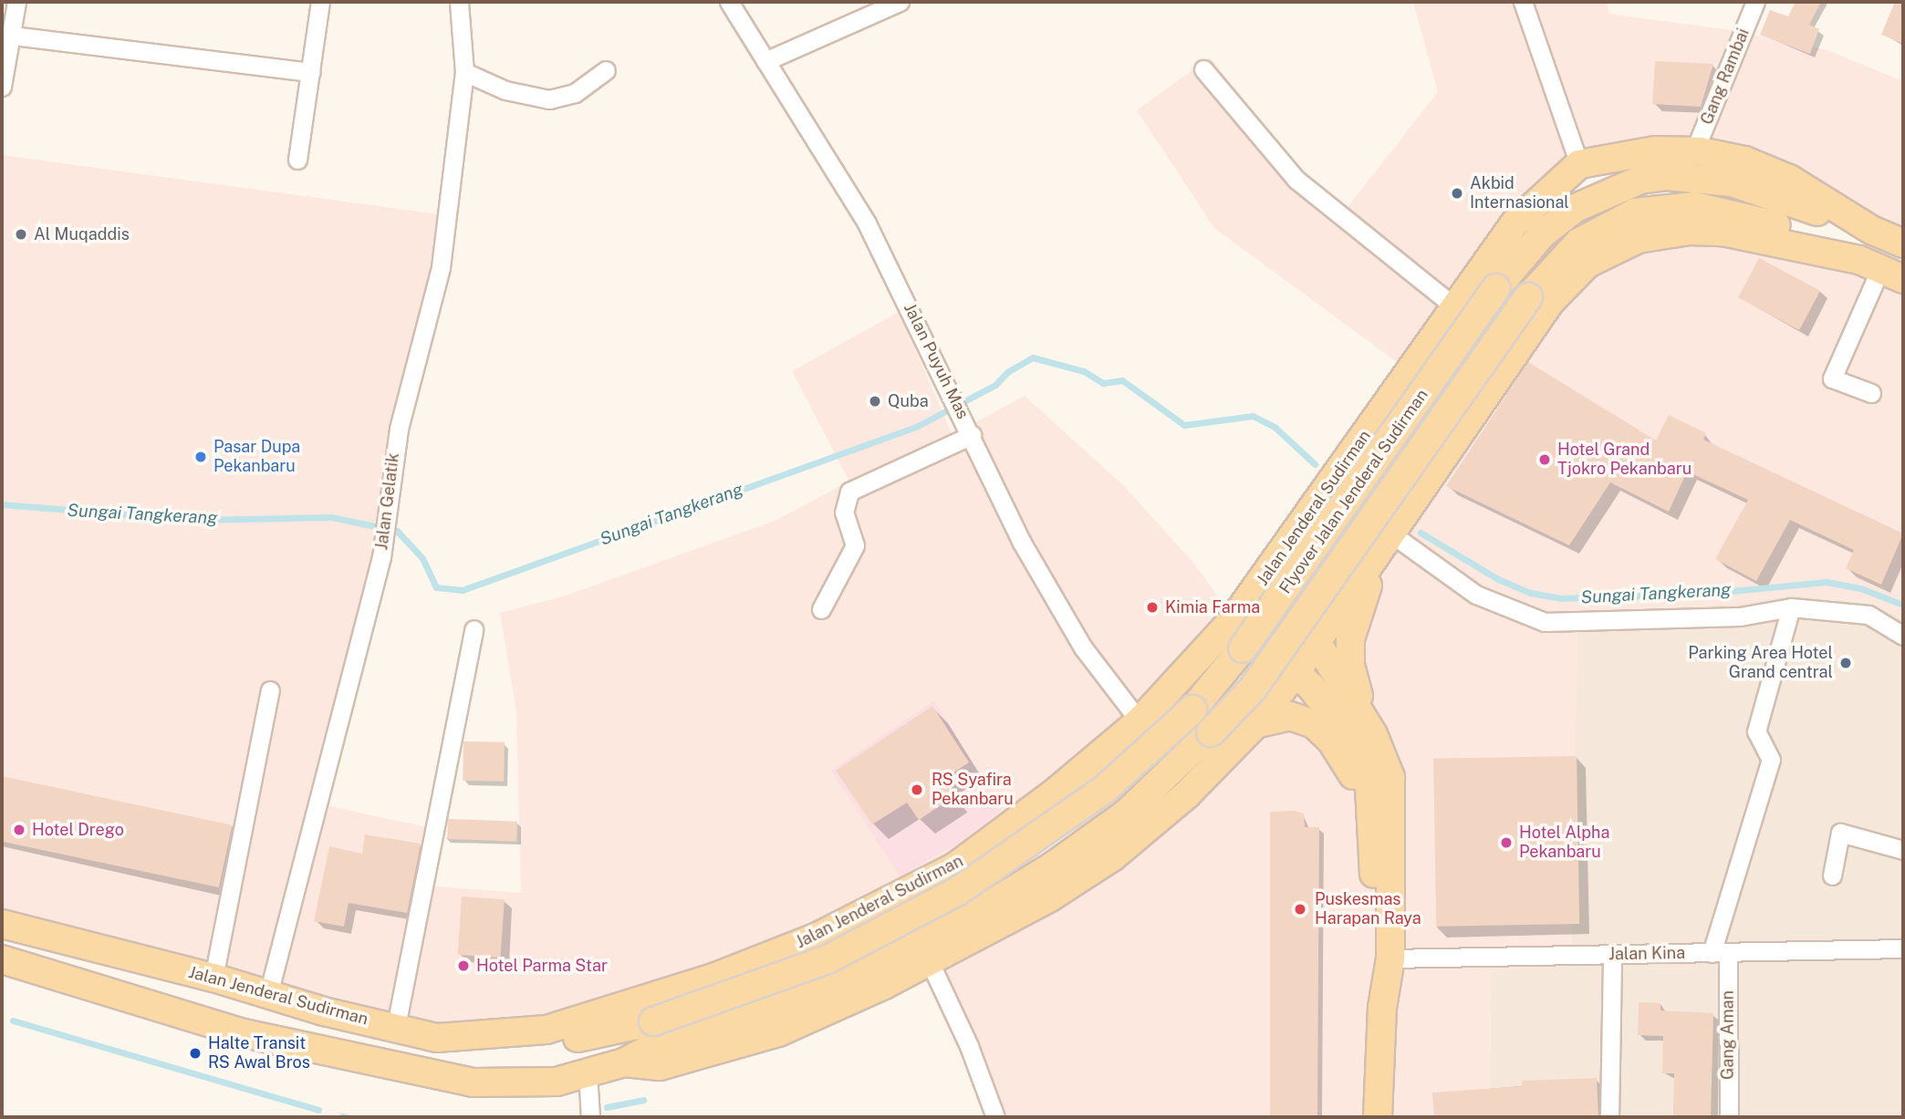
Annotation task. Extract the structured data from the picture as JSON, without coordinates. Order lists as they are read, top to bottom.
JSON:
{
  "streets": {
    "main road": ["Flyover Jalan Jenderal Sudirman", "Jalan Jenderal Sudirman"],
    "street": [
      "Gang Rambai",
      "Jalan Puyuh Mas",
      "Jalan Gelatik",
      "Jalan Kina",
      "Gang Aman"
    ]
  },
  "crossings": [
    ["Jalan Puyuh Mas", "Jalan Jenderal Sudirman"],
    ["Jalan Gelatik", "Jalan Jenderal Sudirman"],
    ["Jalan Kina", "Gang Aman"]
  ],
  "water": ["Sungai Tangkerang"],
  "places": [
    "Akbid Internasional",
    "Al Muqaddis",
    "Quba",
    "Pasar Dupa Pekanbaru",
    "Hotel Grand Tjokro Pekanbaru",
    "Kimia Farma",
    "Parking Area Hotel Grand central",
    "RS Syafira Pekanbaru",
    "Hotel Drego",
    "Hotel Alpha Pekanbaru",
    "Puskesmas Harapan Raya",
    "Hotel Parma Star",
    "Halte Transit RS Awal Bros"
  ]
}
